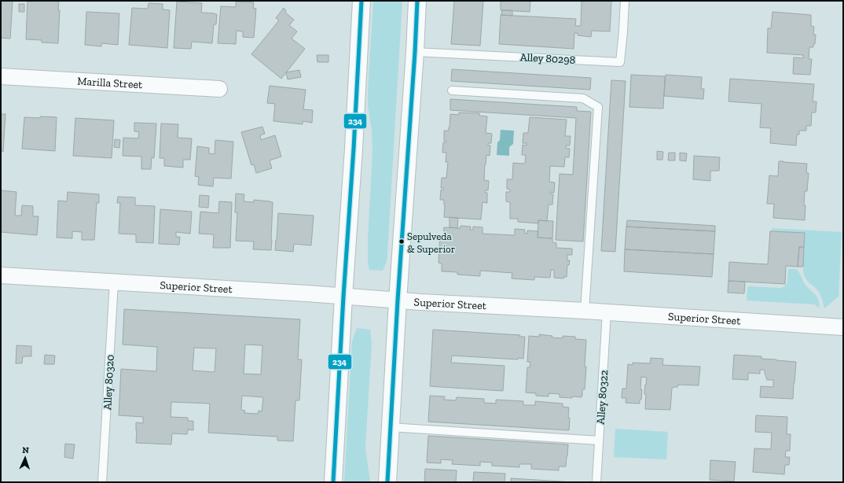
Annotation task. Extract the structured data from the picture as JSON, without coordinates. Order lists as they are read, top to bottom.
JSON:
{
  "streets": {
    "street": ["Marilla Street", "Superior Street"],
    "lane": ["Alley 80298", "Alley 80320", "Alley 80322"]
  },
  "crossings": [
    ["Superior Street", "Alley 80320"],
    ["Superior Street", "Alley 80322"]
  ],
  "places": ["Sepulveda & Superior"],
  "lines": ["transit line 234"],
  "north": "top"
}
